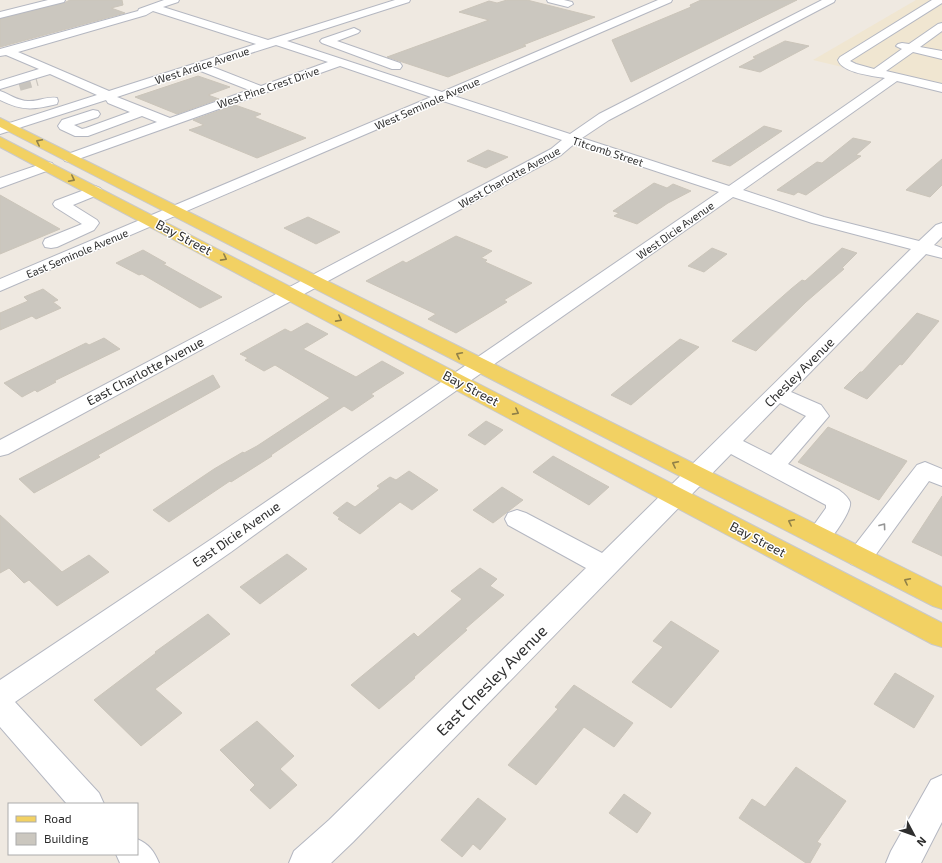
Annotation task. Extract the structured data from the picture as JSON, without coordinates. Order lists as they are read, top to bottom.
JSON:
{
  "streets": {
    "main road": ["Bay Street"],
    "street": [
      "West Ardice Avenue",
      "West Pine Crest Drive",
      "West Seminole Avenue",
      "Titcomb Street",
      "West Charlotte Avenue",
      "West Dicie Avenue",
      "East Seminole Avenue",
      "East Charlotte Avenue",
      "Chesley Avenue",
      "East Dicie Avenue",
      "East Chesley Avenue"
    ]
  },
  "crossings": [
    ["West Ardice Avenue", "Titcomb Street"],
    ["West Ardice Avenue", "Bay Street"],
    ["West Pine Crest Drive", "Titcomb Street"],
    ["West Pine Crest Drive", "Bay Street"],
    ["West Seminole Avenue", "Titcomb Street"],
    ["West Seminole Avenue", "Bay Street"],
    ["West Seminole Avenue", "East Seminole Avenue"],
    ["Titcomb Street", "West Charlotte Avenue"],
    ["Titcomb Street", "West Dicie Avenue"],
    ["Titcomb Street", "Chesley Avenue"],
    ["West Charlotte Avenue", "Bay Street"],
    ["West Charlotte Avenue", "East Charlotte Avenue"],
    ["West Dicie Avenue", "Bay Street"],
    ["West Dicie Avenue", "East Dicie Avenue"],
    ["Bay Street", "East Seminole Avenue"],
    ["Bay Street", "East Charlotte Avenue"],
    ["Bay Street", "Chesley Avenue"],
    ["Bay Street", "East Dicie Avenue"],
    ["Bay Street", "East Chesley Avenue"],
    ["Chesley Avenue", "East Chesley Avenue"]
  ],
  "legend": ["Road", "Building"],
  "north": "bottom right"
}
